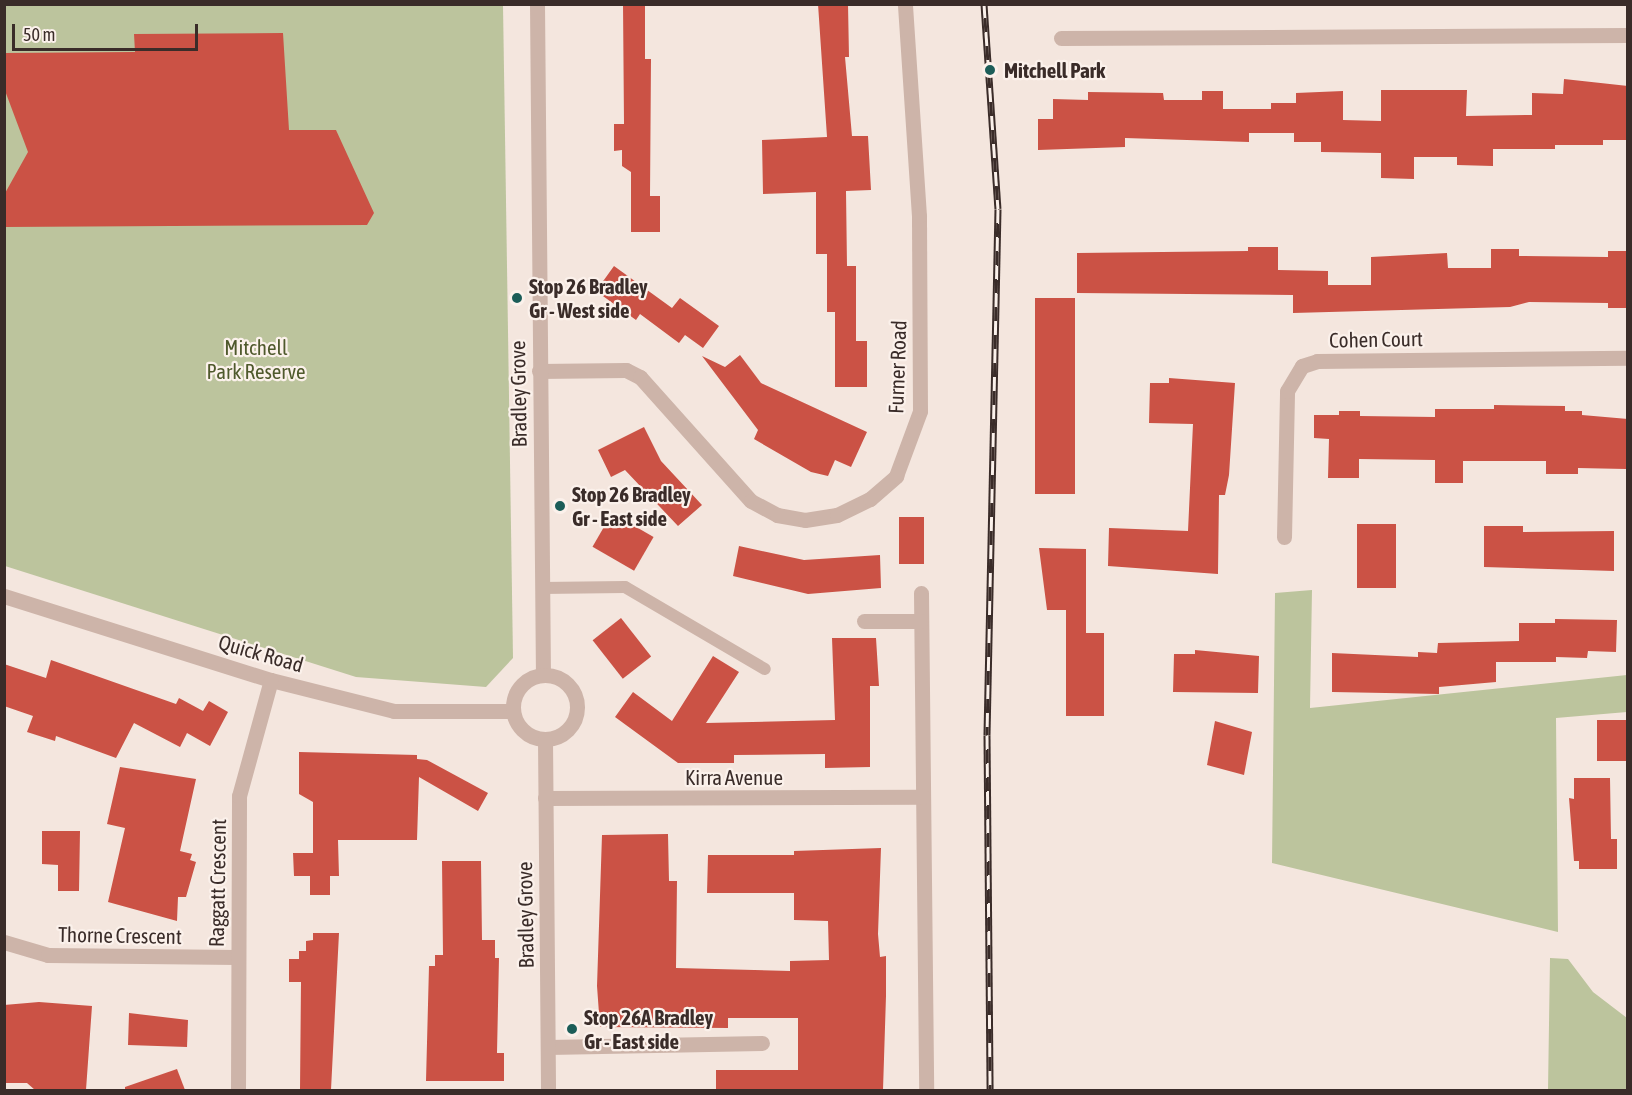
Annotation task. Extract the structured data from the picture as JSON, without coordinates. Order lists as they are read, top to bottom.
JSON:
{
  "streets": {
    "street": [
      "Cohen Court",
      "Furner Road",
      "Bradley Grove",
      "Quick Road",
      "Kirra Avenue",
      "Raggatt Crescent",
      "Thorne Crescent"
    ]
  },
  "crossings": [
    ["Furner Road", "Bradley Grove"],
    ["Bradley Grove", "Quick Road"],
    ["Bradley Grove", "Kirra Avenue"],
    ["Quick Road", "Raggatt Crescent"],
    ["Raggatt Crescent", "Thorne Crescent"]
  ],
  "parks": ["Mitchell Park Reserve"],
  "places": [
    "Mitchell Park",
    "Stop 26 Bradley Gr - West side",
    "Stop 26 Bradley Gr - East side",
    "Stop 26A Bradley Gr - East side"
  ],
  "scale_bar": "50 m"
}
